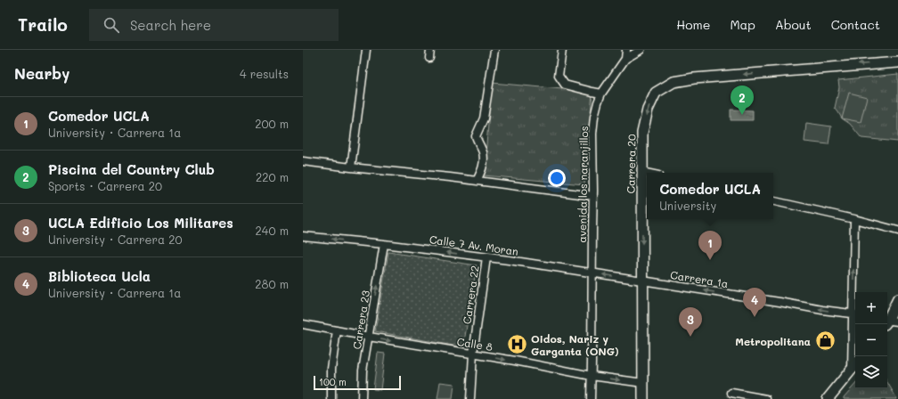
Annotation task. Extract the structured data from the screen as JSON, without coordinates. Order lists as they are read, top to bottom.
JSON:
{
  "streets": {
    "street": [
      "Carrera 20",
      "avenida los naranjillos",
      "Calle 7 Av. Moran",
      "Carrera 1a",
      "Carrera 22",
      "Carrera 23",
      "Calle 8"
    ]
  },
  "crossings": [
    ["Carrera 20", "Calle 7 Av. Moran"],
    ["Carrera 20", "Carrera 1a"],
    ["Carrera 20", "Calle 8"],
    ["avenida los naranjillos", "Calle 7 Av. Moran"],
    ["avenida los naranjillos", "Calle 8"],
    ["Calle 7 Av. Moran", "Carrera 1a"],
    ["Calle 7 Av. Moran", "Carrera 22"],
    ["Calle 7 Av. Moran", "Carrera 23"],
    ["Carrera 22", "Calle 8"],
    ["Carrera 23", "Calle 8"]
  ],
  "one_way": [
    "Calle 7 Av. Moran",
    "Carrera 1a",
    "Carrera 23",
    "Calle 8"
  ],
  "places": {
    "shop": ["Metropolitana"],
    "hospital": ["Oidos, Nariz y Garganta (ONG)"]
  },
  "scale_bar": "100 m",
  "page": {
    "header": "Trailo",
    "search": "Search here",
    "nav": [
      "Home",
      "Map",
      "About",
      "Contact"
    ],
    "heading": ["Nearby", "4 results"],
    "pins": [
      "2",
      "1",
      "4",
      "3"
    ],
    "list": [
      {
        "mark": "1",
        "name": "Comedor UCLA",
        "note": "University · Carrera 1a",
        "value": "200 m"
      },
      {
        "mark": "2",
        "name": "Piscina del Country Club",
        "note": "Sports · Carrera 20",
        "value": "220 m"
      },
      {
        "mark": "3",
        "name": "UCLA Edificio Los Militares",
        "note": "University · Carrera 20",
        "value": "240 m"
      },
      {
        "mark": "4",
        "name": "Biblioteca Ucla",
        "note": "University · Carrera 1a",
        "value": "280 m"
      }
    ],
    "popup": ["Comedor UCLA", "University"],
    "map_buttons": ["+", "−"],
    "scale": "100 m"
  }
}
